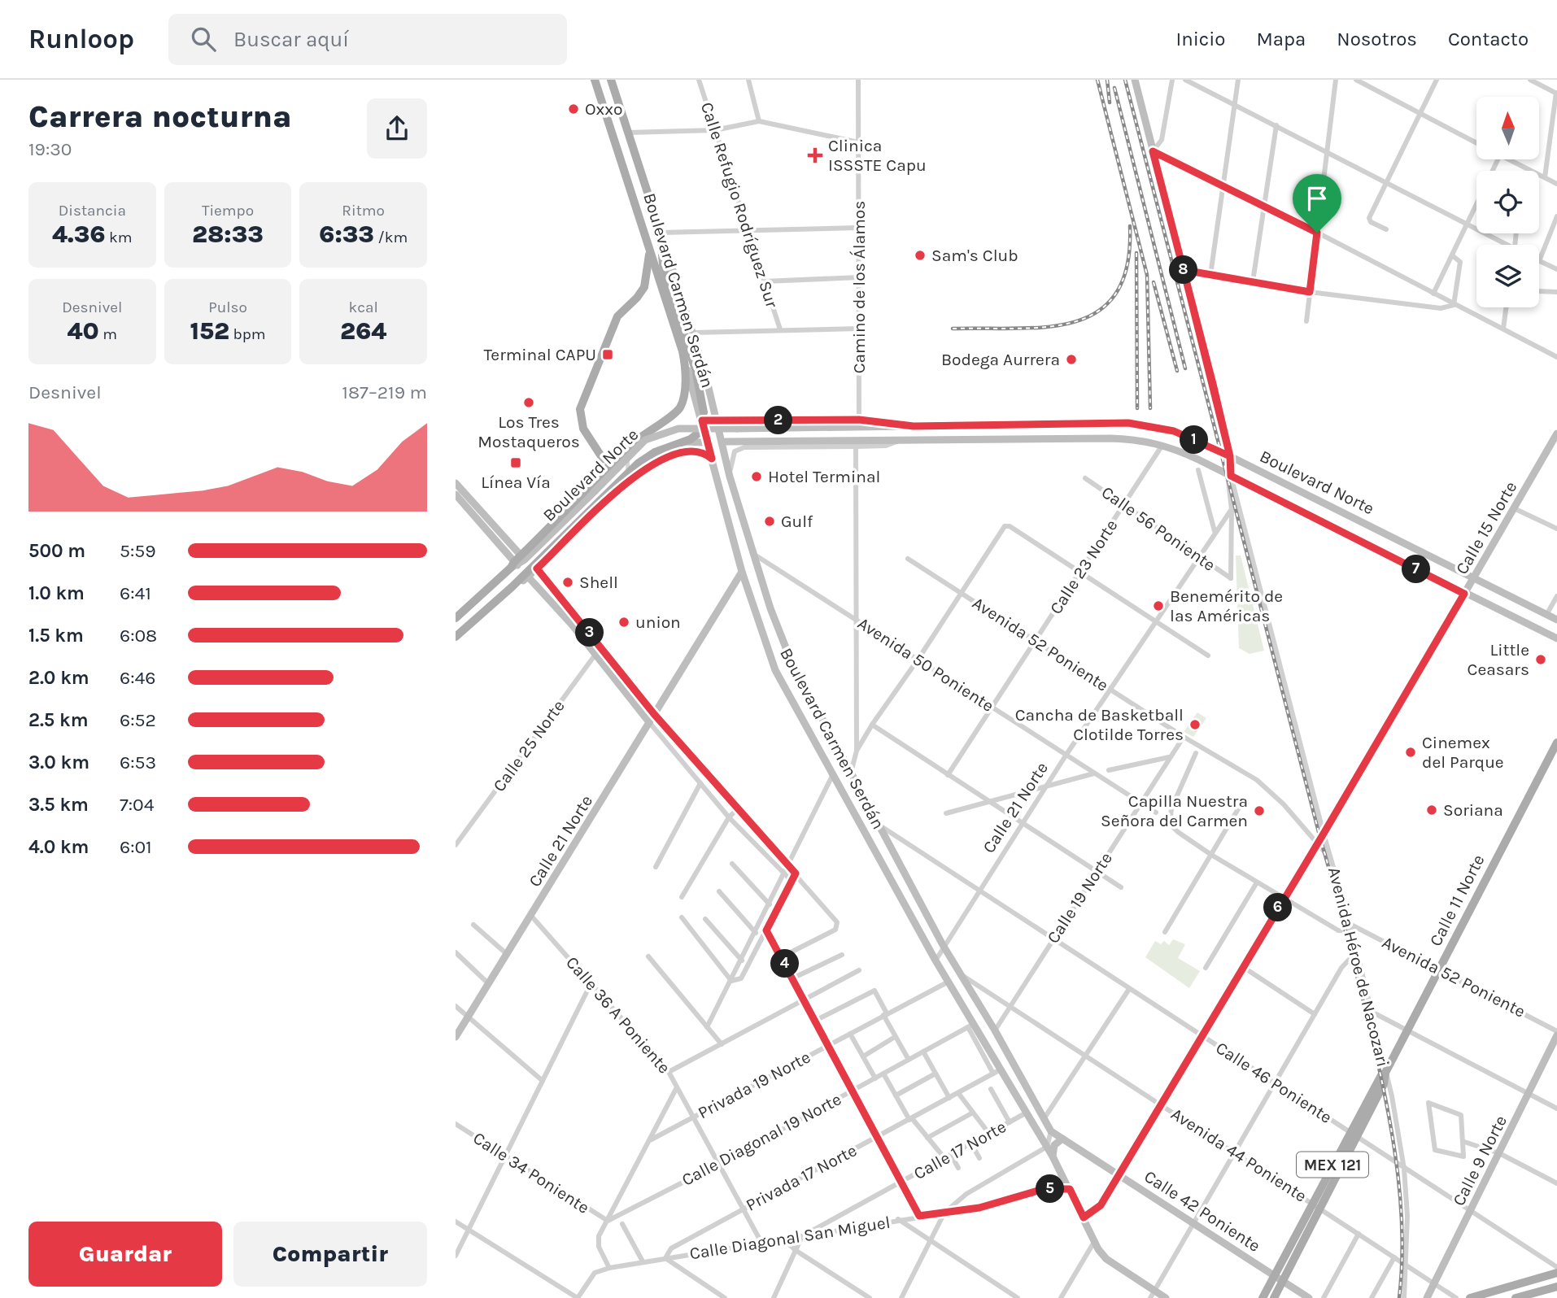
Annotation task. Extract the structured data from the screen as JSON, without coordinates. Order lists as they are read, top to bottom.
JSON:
{
  "streets": {
    "main road": [
      "Boulevard Carmen Serdán",
      "Boulevard Norte",
      "Calle 15 Norte",
      "Calle 21 Norte",
      "Calle 11 Norte",
      "Calle 9 Norte",
      "MEX 121",
      "Calle 42 Poniente"
    ],
    "street": [
      "Calle Refugio Rodríguez Sur",
      "Camino de los Álamos",
      "Calle 56 Poniente",
      "Calle 23 Norte",
      "Avenida 52 Poniente",
      "Avenida 50 Poniente",
      "Calle 25 Norte",
      "Calle 19 Norte",
      "Avenida Héroe de Nacozari",
      "Calle 36 A Poniente",
      "Calle 46 Poniente",
      "Privada 19 Norte",
      "Calle Diagonal 19 Norte",
      "Calle 17 Norte",
      "Avenida 44 Poniente",
      "Calle 34 Poniente",
      "Privada 17 Norte",
      "Calle Diagonal San Miguel"
    ]
  },
  "crossings": [
    ["Camino de los Álamos", "Boulevard Norte"],
    ["Boulevard Carmen Serdán", "Boulevard Norte"],
    ["Boulevard Carmen Serdán", "Calle 15 Norte"],
    ["Boulevard Carmen Serdán", "Avenida 50 Poniente"],
    ["Boulevard Carmen Serdán", "Calle 21 Norte"],
    ["Boulevard Carmen Serdán", "Calle 19 Norte"],
    ["Boulevard Carmen Serdán", "Calle 46 Poniente"],
    ["Boulevard Carmen Serdán", "Privada 19 Norte"],
    ["Boulevard Carmen Serdán", "Calle Diagonal 19 Norte"],
    ["Boulevard Carmen Serdán", "Calle 17 Norte"],
    ["Boulevard Carmen Serdán", "Avenida 44 Poniente"],
    ["Boulevard Carmen Serdán", "Privada 17 Norte"],
    ["Boulevard Carmen Serdán", "Calle 42 Poniente"],
    ["Boulevard Carmen Serdán", "Calle Diagonal San Miguel"],
    ["Boulevard Norte", "Calle 15 Norte"],
    ["Boulevard Norte", "Calle 23 Norte"],
    ["Boulevard Norte", "Avenida Héroe de Nacozari"],
    ["Calle 15 Norte", "Avenida 52 Poniente"],
    ["Calle 15 Norte", "Avenida Héroe de Nacozari"],
    ["Calle 15 Norte", "Calle 46 Poniente"],
    ["Calle 15 Norte", "Avenida 44 Poniente"],
    ["Calle 15 Norte", "Calle 42 Poniente"],
    ["Calle 56 Poniente", "Calle 23 Norte"],
    ["Calle 56 Poniente", "Calle 21 Norte"],
    ["Calle 23 Norte", "Avenida 52 Poniente"],
    ["Calle 23 Norte", "Avenida 50 Poniente"],
    ["Avenida 52 Poniente", "Calle 21 Norte"],
    ["Avenida 52 Poniente", "Calle 19 Norte"],
    ["Avenida 52 Poniente", "Calle 11 Norte"],
    ["Avenida 52 Poniente", "Avenida Héroe de Nacozari"],
    ["Avenida 50 Poniente", "Calle 21 Norte"],
    ["Avenida 50 Poniente", "Calle 19 Norte"],
    ["Calle 21 Norte", "Calle 36 A Poniente"],
    ["Calle 21 Norte", "Calle 46 Poniente"],
    ["Calle 19 Norte", "Calle 46 Poniente"],
    ["Calle 19 Norte", "Avenida 44 Poniente"],
    ["Calle 11 Norte", "Avenida Héroe de Nacozari"],
    ["Calle 11 Norte", "Calle 46 Poniente"],
    ["Calle 11 Norte", "Avenida 44 Poniente"],
    ["Calle 11 Norte", "Calle 42 Poniente"],
    ["Avenida Héroe de Nacozari", "Calle 46 Poniente"],
    ["Avenida Héroe de Nacozari", "Avenida 44 Poniente"],
    ["Calle 36 A Poniente", "Privada 19 Norte"],
    ["Calle 36 A Poniente", "Calle Diagonal 19 Norte"],
    ["Calle 36 A Poniente", "Privada 17 Norte"],
    ["Calle 36 A Poniente", "Calle Diagonal San Miguel"],
    ["Calle 46 Poniente", "Calle 9 Norte"],
    ["Calle Diagonal 19 Norte", "Calle 34 Poniente"],
    ["Calle 17 Norte", "Calle Diagonal San Miguel"],
    ["Avenida 44 Poniente", "Calle 9 Norte"],
    ["Privada 17 Norte", "Calle Diagonal San Miguel"]
  ],
  "places": {
    "other": [
      "Oxxo",
      "Sam's Club",
      "Bodega Aurrera",
      "Los Tres Mostaqueros",
      "Hotel Terminal",
      "Gulf",
      "Shell",
      "Benemérito de las Américas",
      "union",
      "Little Ceasars",
      "Cancha de Basketball Clotilde Torres",
      "Cinemex del Parque",
      "Soriana",
      "Capilla Nuestra Señora del Carmen"
    ],
    "health": ["Clinica ISSSTE Capu"],
    "transit": ["Terminal CAPU", "Línea Vía"]
  },
  "north": "top",
  "page": {
    "header": "Runloop",
    "search": "Buscar aquí",
    "nav": [
      "Inicio",
      "Mapa",
      "Nosotros",
      "Contacto"
    ],
    "heading": ["Carrera nocturna", "19:30"],
    "stats": [
      ["Distancia", "4.36 km"],
      ["Tiempo", "28:33"],
      ["Ritmo", "6:33 /km"],
      ["Desnivel", "40 m"],
      ["Pulso", "152 bpm"],
      ["kcal", "264"]
    ],
    "pins": [
      "8",
      "2",
      "1",
      "7",
      "3",
      "6",
      "4",
      "5"
    ],
    "chart": ["Desnivel", "187–219 m"],
    "list": [
      {
        "name": "500 m",
        "note": "5:59"
      },
      {
        "name": "1.0 km",
        "note": "6:41"
      },
      {
        "name": "1.5 km",
        "note": "6:08"
      },
      {
        "name": "2.0 km",
        "note": "6:46"
      },
      {
        "name": "2.5 km",
        "note": "6:52"
      },
      {
        "name": "3.0 km",
        "note": "6:53"
      },
      {
        "name": "3.5 km",
        "note": "7:04"
      },
      {
        "name": "4.0 km",
        "note": "6:01"
      }
    ],
    "buttons": ["Guardar", "Compartir"]
  }
}
